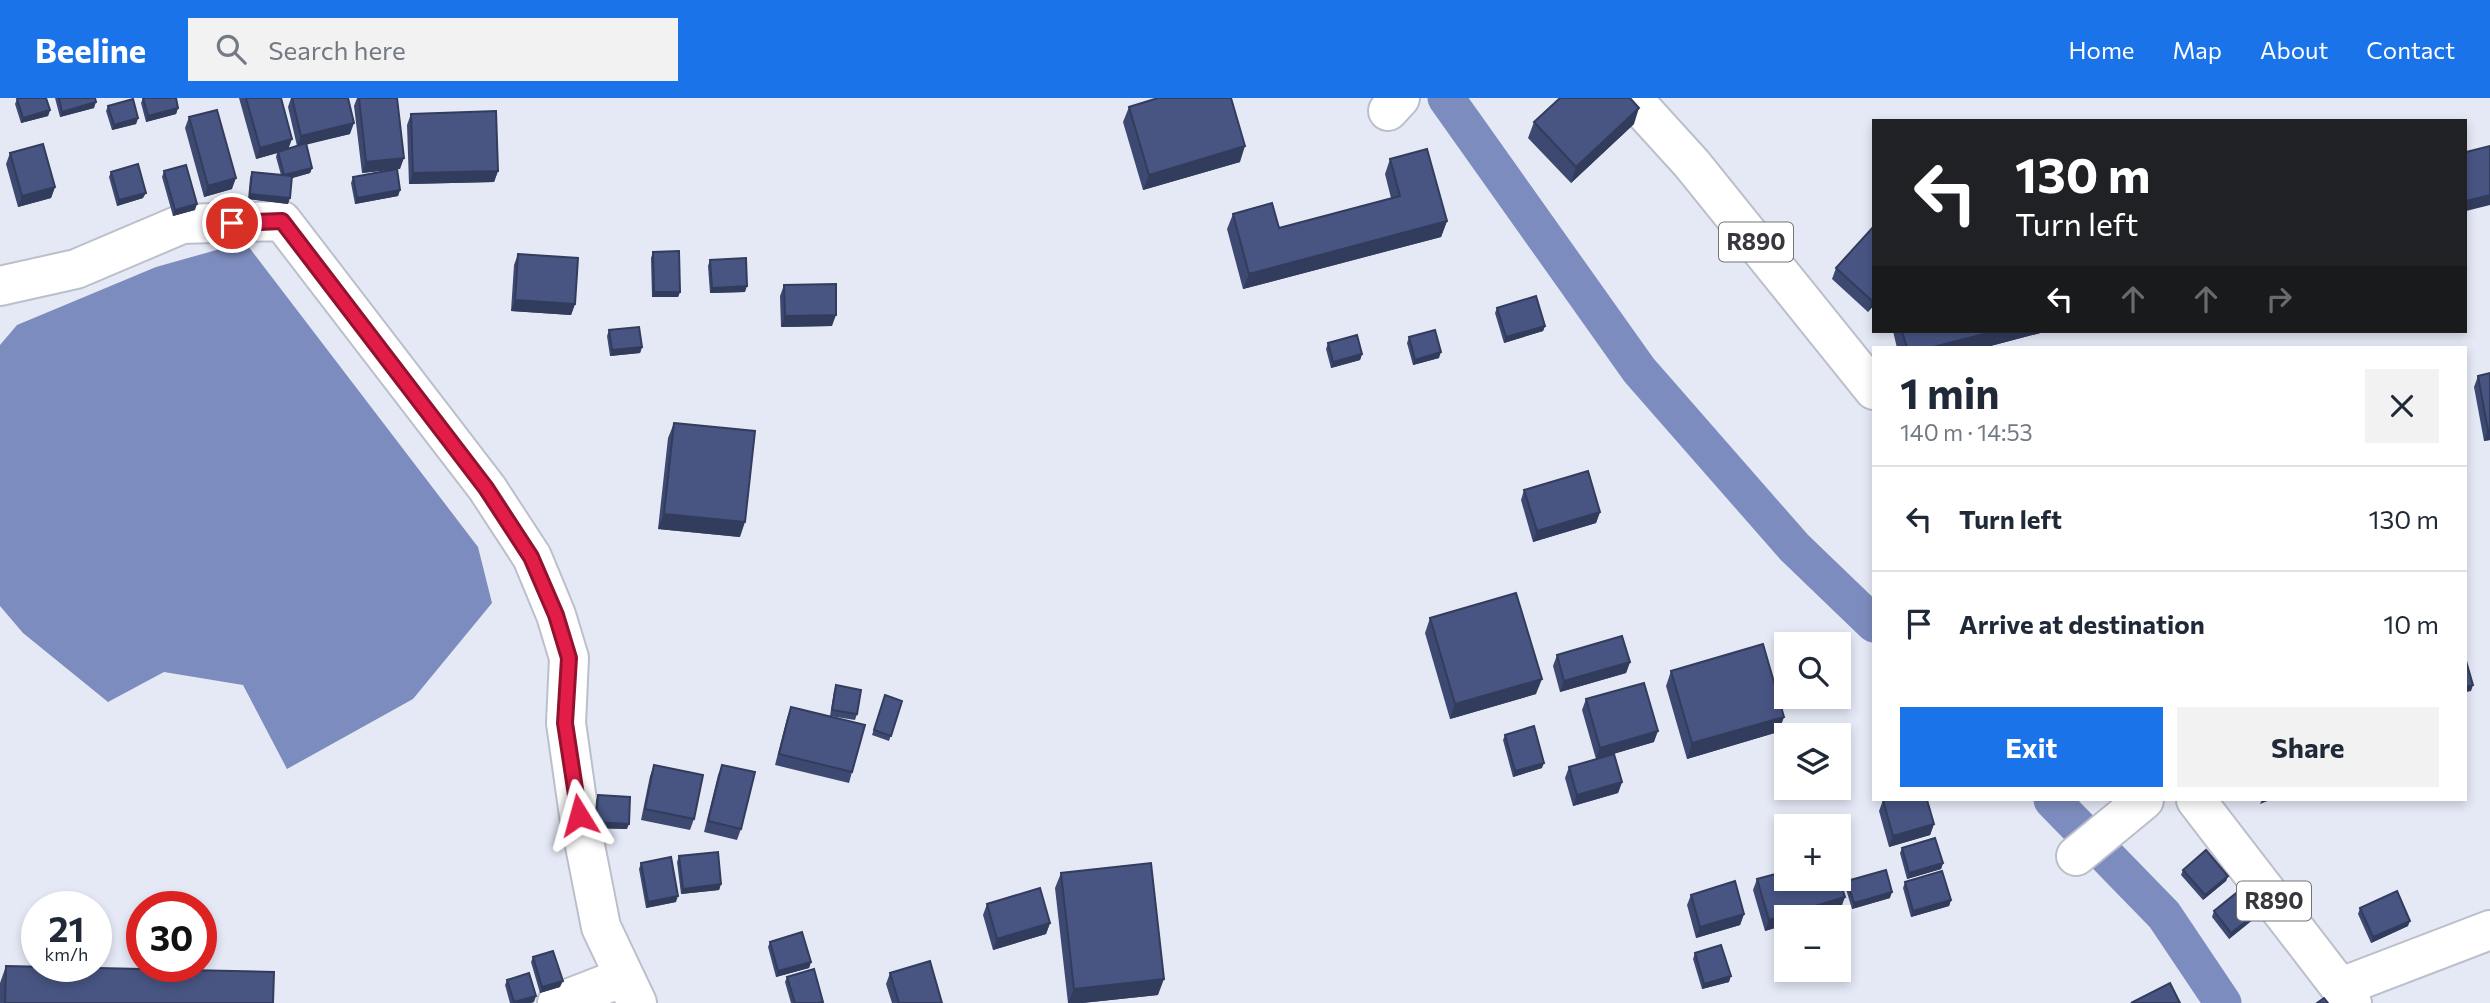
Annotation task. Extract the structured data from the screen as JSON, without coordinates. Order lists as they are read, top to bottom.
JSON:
{
  "streets": {
    "street": ["R890"]
  },
  "page": {
    "header": "Beeline",
    "search": "Search here",
    "nav": [
      "Home",
      "Map",
      "About",
      "Contact"
    ],
    "turn": ["130 m", "Turn left"],
    "heading": ["1 min", "140 m · 14:53"],
    "list": [
      {
        "name": "Turn left",
        "value": "130 m"
      },
      {
        "name": "Arrive at destination",
        "value": "10 m"
      }
    ],
    "map_buttons": ["+", "−"],
    "buttons": ["Exit", "Share"],
    "speed": "21 km/h",
    "limit": "30"
  }
}
